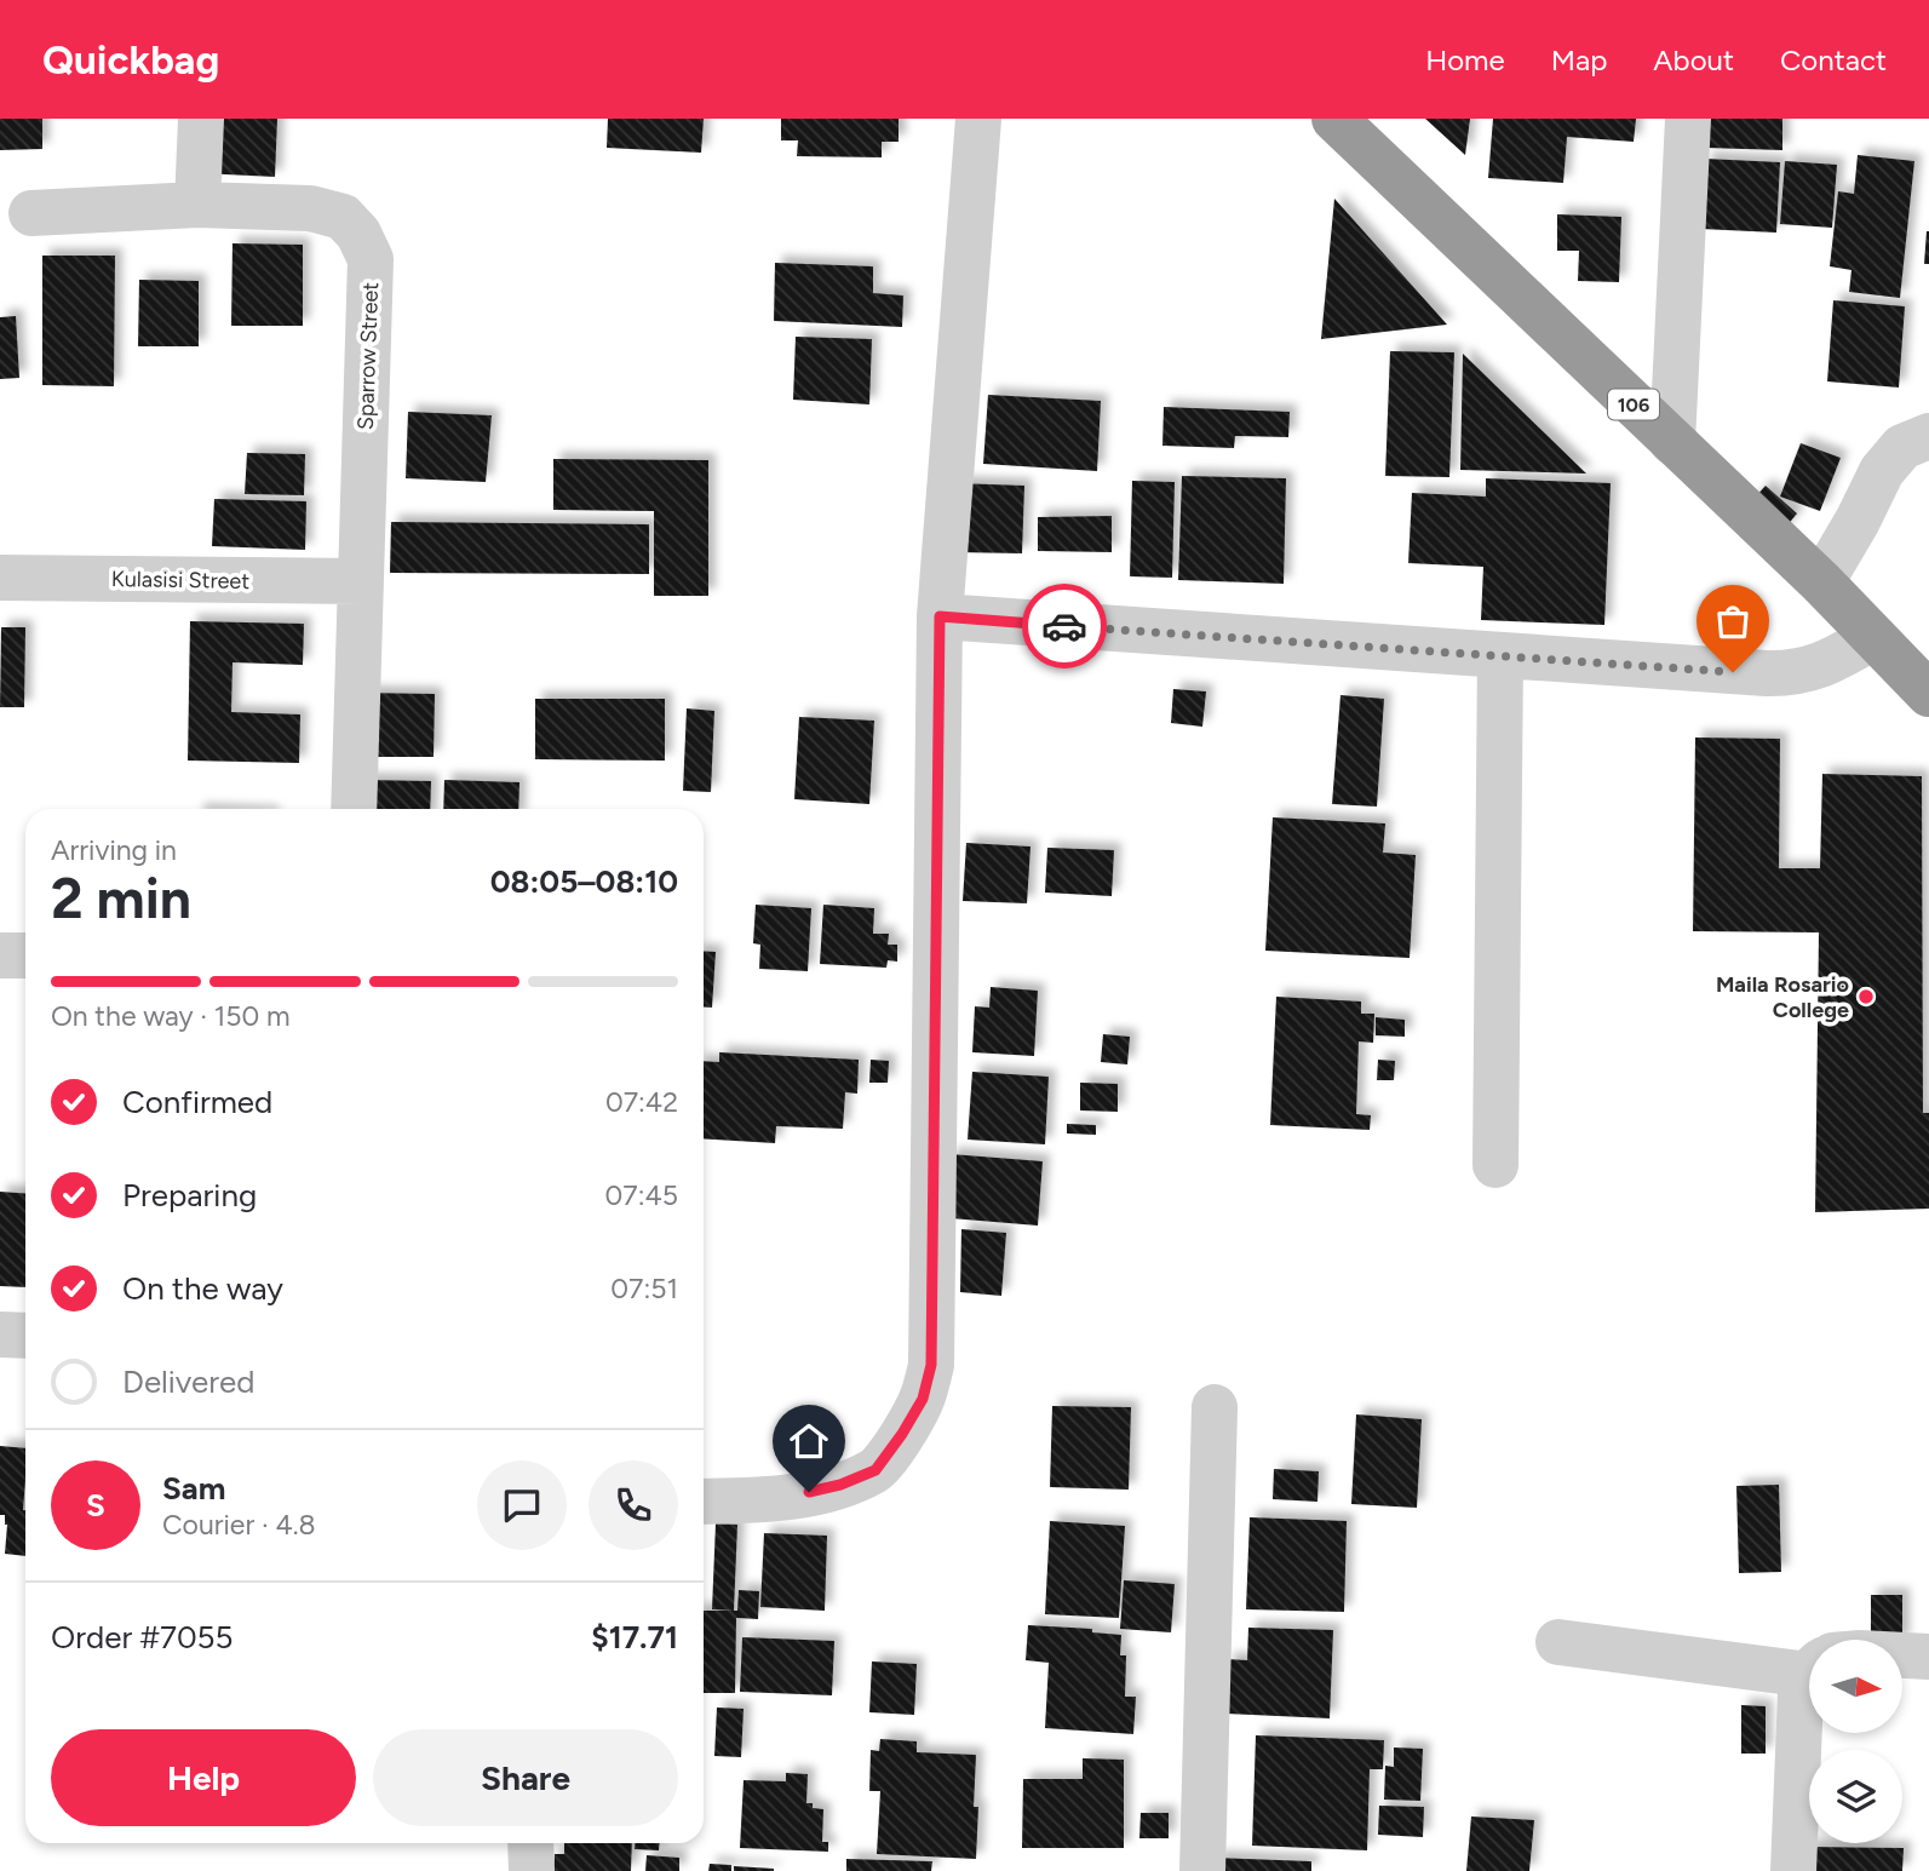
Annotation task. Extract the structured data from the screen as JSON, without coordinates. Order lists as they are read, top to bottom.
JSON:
{
  "streets": {
    "highway": ["106"],
    "street": ["Sparrow Street", "Kulasisi Street"]
  },
  "crossings": [
    ["Sparrow Street", "Kulasisi Street"]
  ],
  "places": ["Maila Rosario College"],
  "north": "right",
  "page": {
    "header": "Quickbag",
    "nav": [
      "Home",
      "Map",
      "About",
      "Contact"
    ],
    "heading": ["2 min", "Arriving in", "08:05–08:10"],
    "panel": [
      "Sam",
      "Courier · 4.8",
      "Order #7055",
      "$17.71"
    ],
    "bar": "On the way · 150 m",
    "list": [
      ["Confirmed", "07:42"],
      ["Preparing", "07:45"],
      ["On the way", "07:51"],
      "Delivered"
    ],
    "round": "S",
    "buttons": ["Help", "Share"]
  }
}
